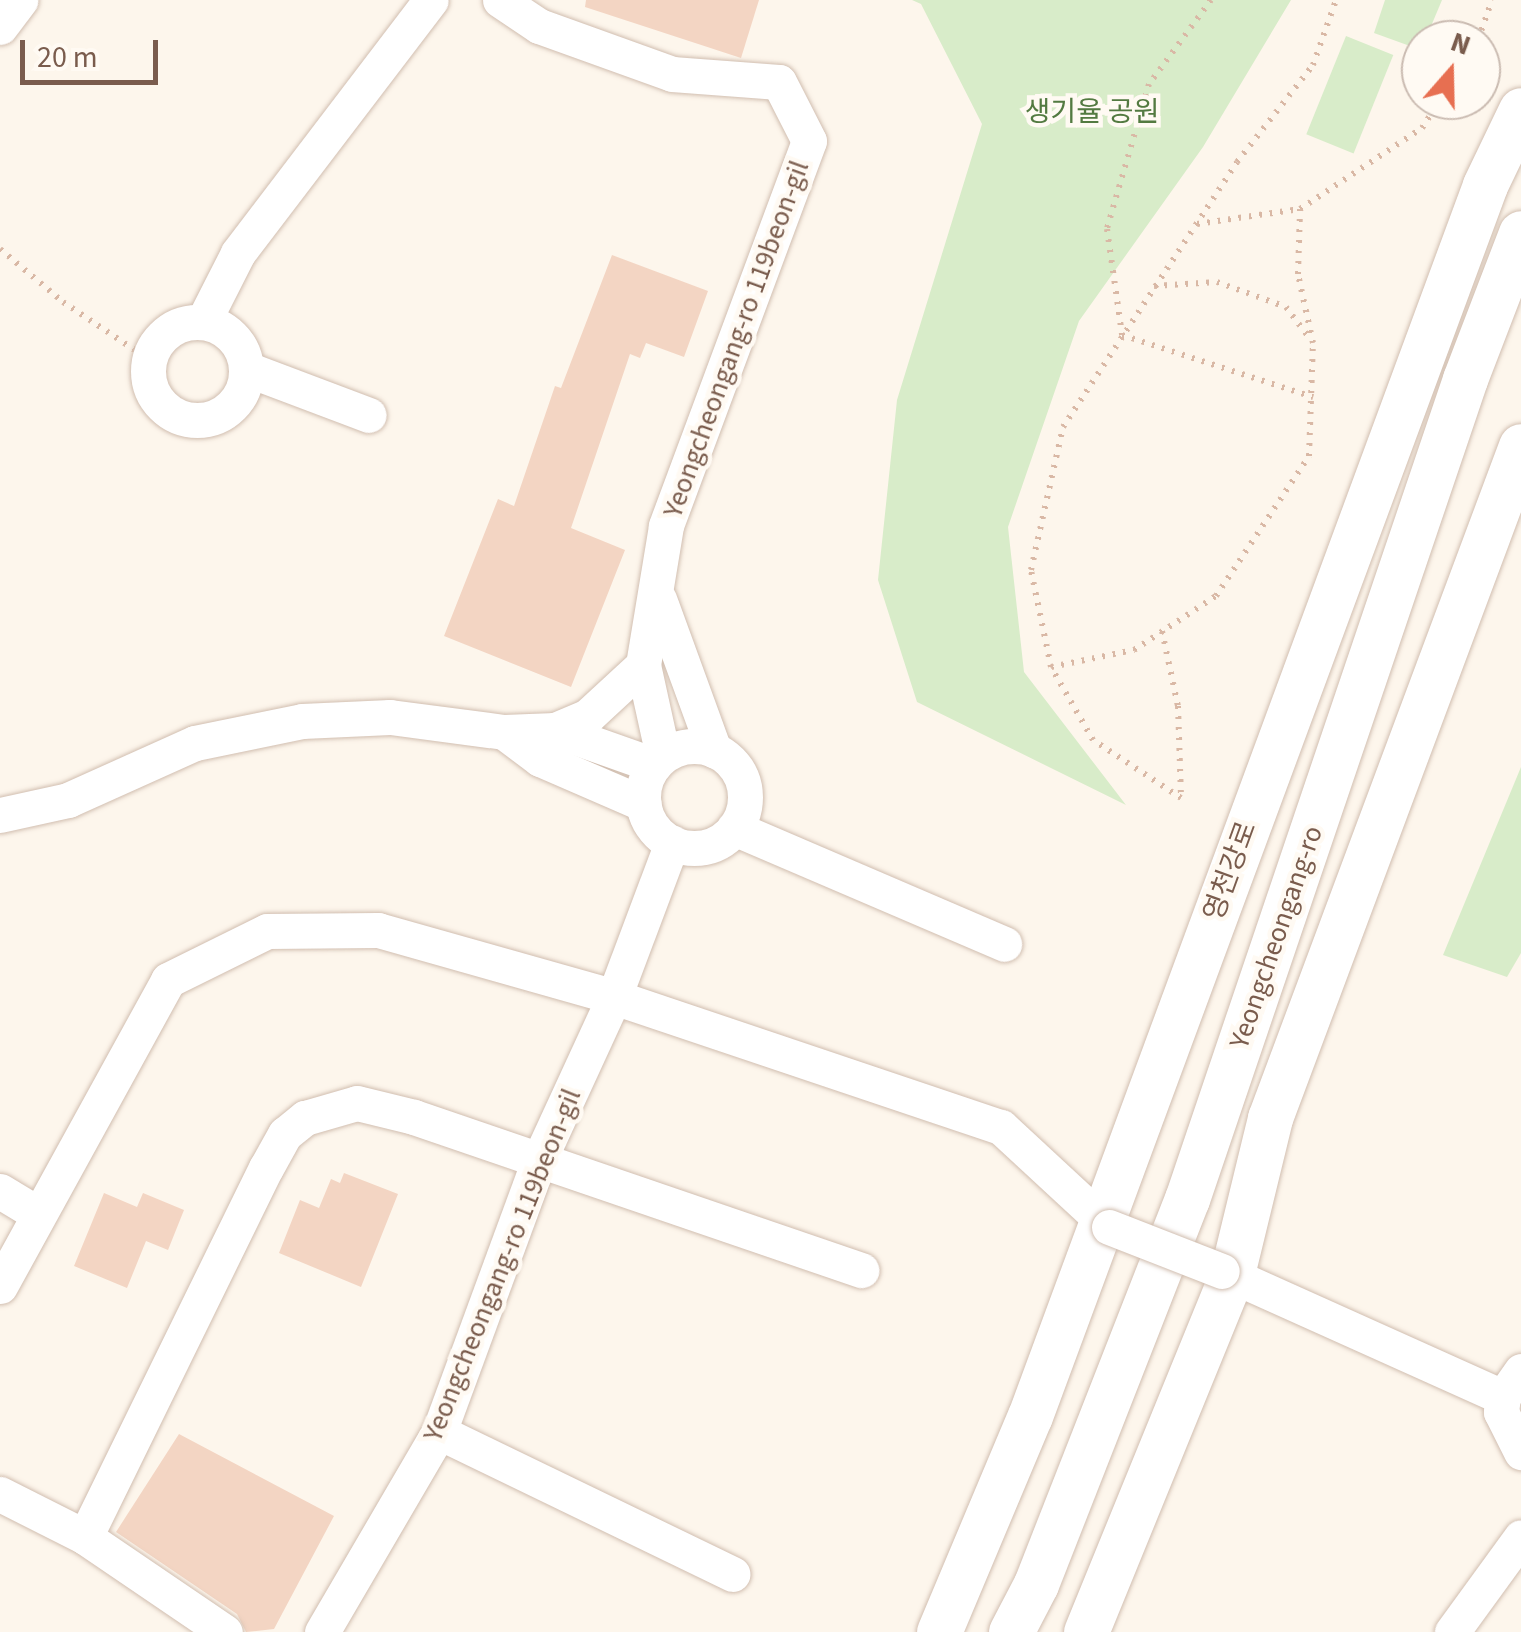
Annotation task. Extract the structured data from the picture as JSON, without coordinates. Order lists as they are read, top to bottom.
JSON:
{
  "streets": {
    "street": ["Yeongcheongang-ro 119beon-gil", "영천강로", "Yeongcheongang-ro"]
  },
  "parks": ["생기율 공원"],
  "scale_bar": "20 m",
  "north": "top"
}
